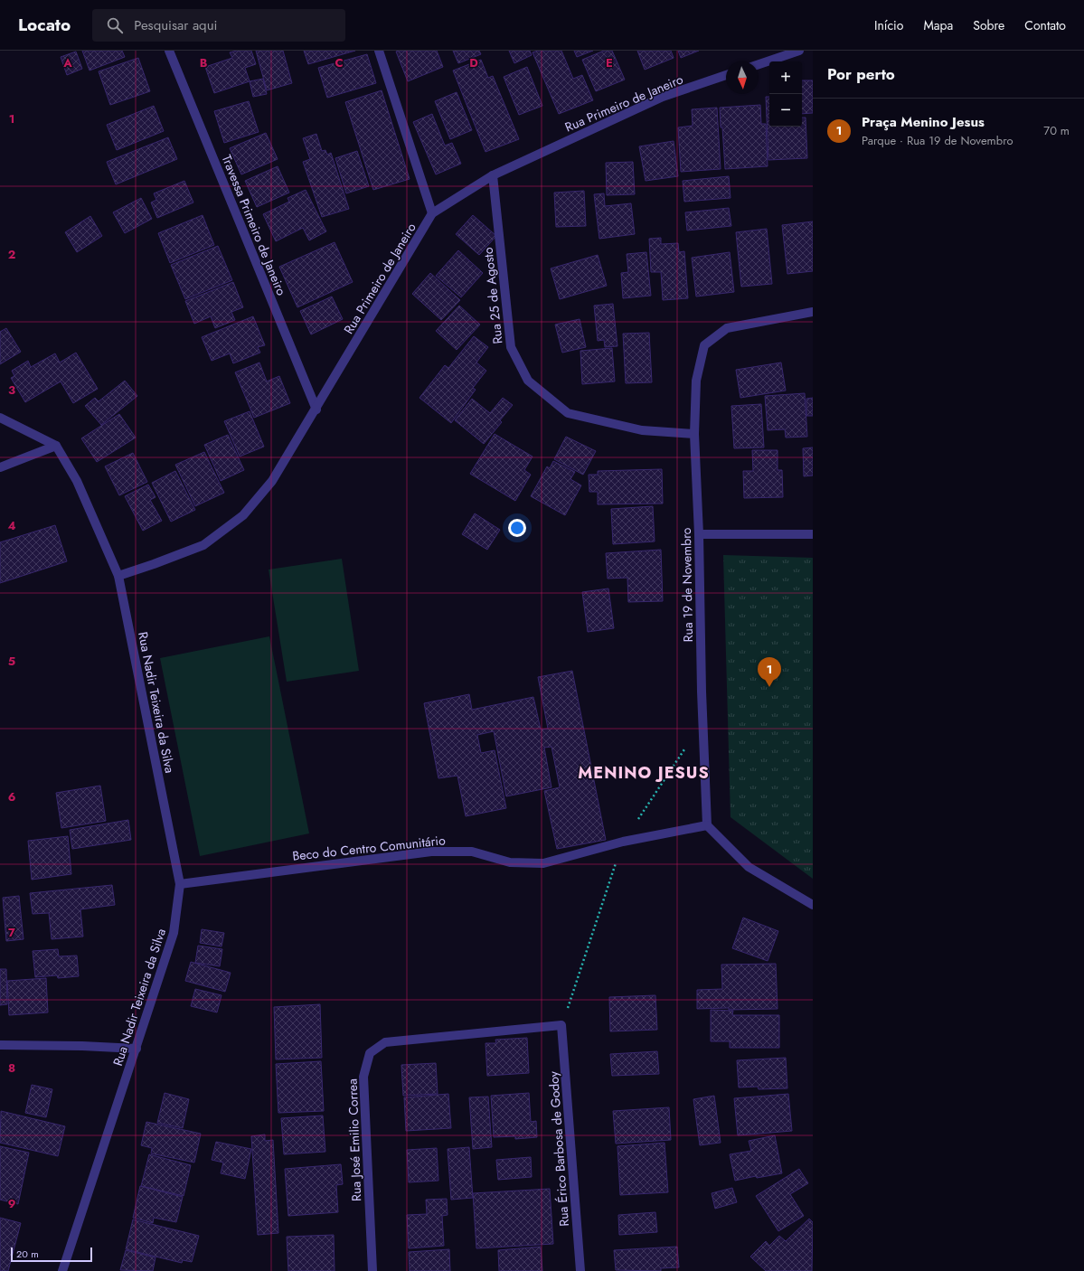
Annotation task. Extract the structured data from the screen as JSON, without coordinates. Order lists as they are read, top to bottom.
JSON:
{
  "streets": {
    "street": [
      "Rua Primeiro de Janeiro",
      "Travessa Primeiro de Janeiro",
      "Rua 25 de Agosto",
      "Rua 19 de Novembro",
      "Rua Nadir Teixeira da Silva",
      "Beco do Centro Comunitário",
      "Rua José Emilio Correa",
      "Rua Érico Barbosa de Godoy"
    ]
  },
  "crossings": [
    ["Rua Primeiro de Janeiro", "Travessa Primeiro de Janeiro"],
    ["Rua Primeiro de Janeiro", "Rua 25 de Agosto"],
    ["Rua Primeiro de Janeiro", "Rua Nadir Teixeira da Silva"],
    ["Rua 25 de Agosto", "Rua 19 de Novembro"],
    ["Rua 19 de Novembro", "Beco do Centro Comunitário"],
    ["Rua Nadir Teixeira da Silva", "Beco do Centro Comunitário"],
    ["Rua José Emilio Correa", "Rua Érico Barbosa de Godoy"]
  ],
  "districts": ["MENINO JESUS"],
  "scale_bar": "20 m",
  "north": "bottom",
  "page": {
    "header": "Locato",
    "search": "Pesquisar aqui",
    "nav": [
      "Início",
      "Mapa",
      "Sobre",
      "Contato"
    ],
    "heading": "Por perto",
    "map_buttons": ["+", "−"],
    "list": [
      {
        "mark": "1",
        "name": "Praça Menino Jesus",
        "note": "Parque · Rua 19 de Novembro",
        "value": "70 m"
      }
    ],
    "pins": "1",
    "scale": "20 m"
  },
  "grid": {
    "columns": [
      "A",
      "B",
      "C",
      "D",
      "E"
    ],
    "rows": [
      "1",
      "2",
      "3",
      "4",
      "5",
      "6",
      "7",
      "8",
      "9"
    ]
  }
}
